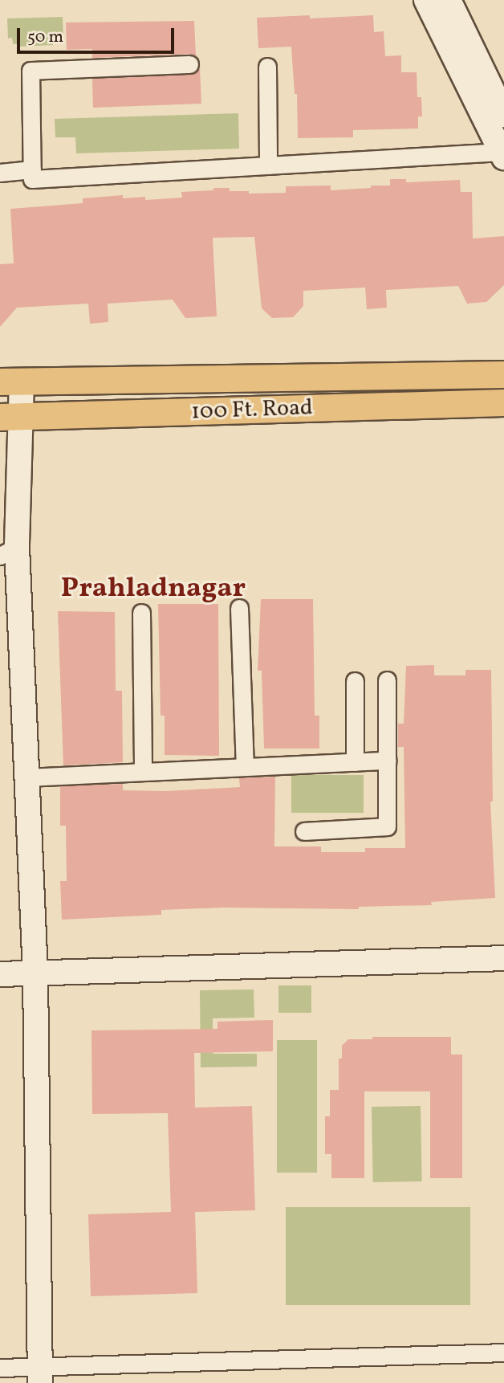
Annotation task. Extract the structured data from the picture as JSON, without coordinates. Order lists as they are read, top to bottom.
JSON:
{
  "streets": {
    "main road": ["100 Ft. Road"]
  },
  "districts": ["Prahladnagar"],
  "scale_bar": "50 m"
}
